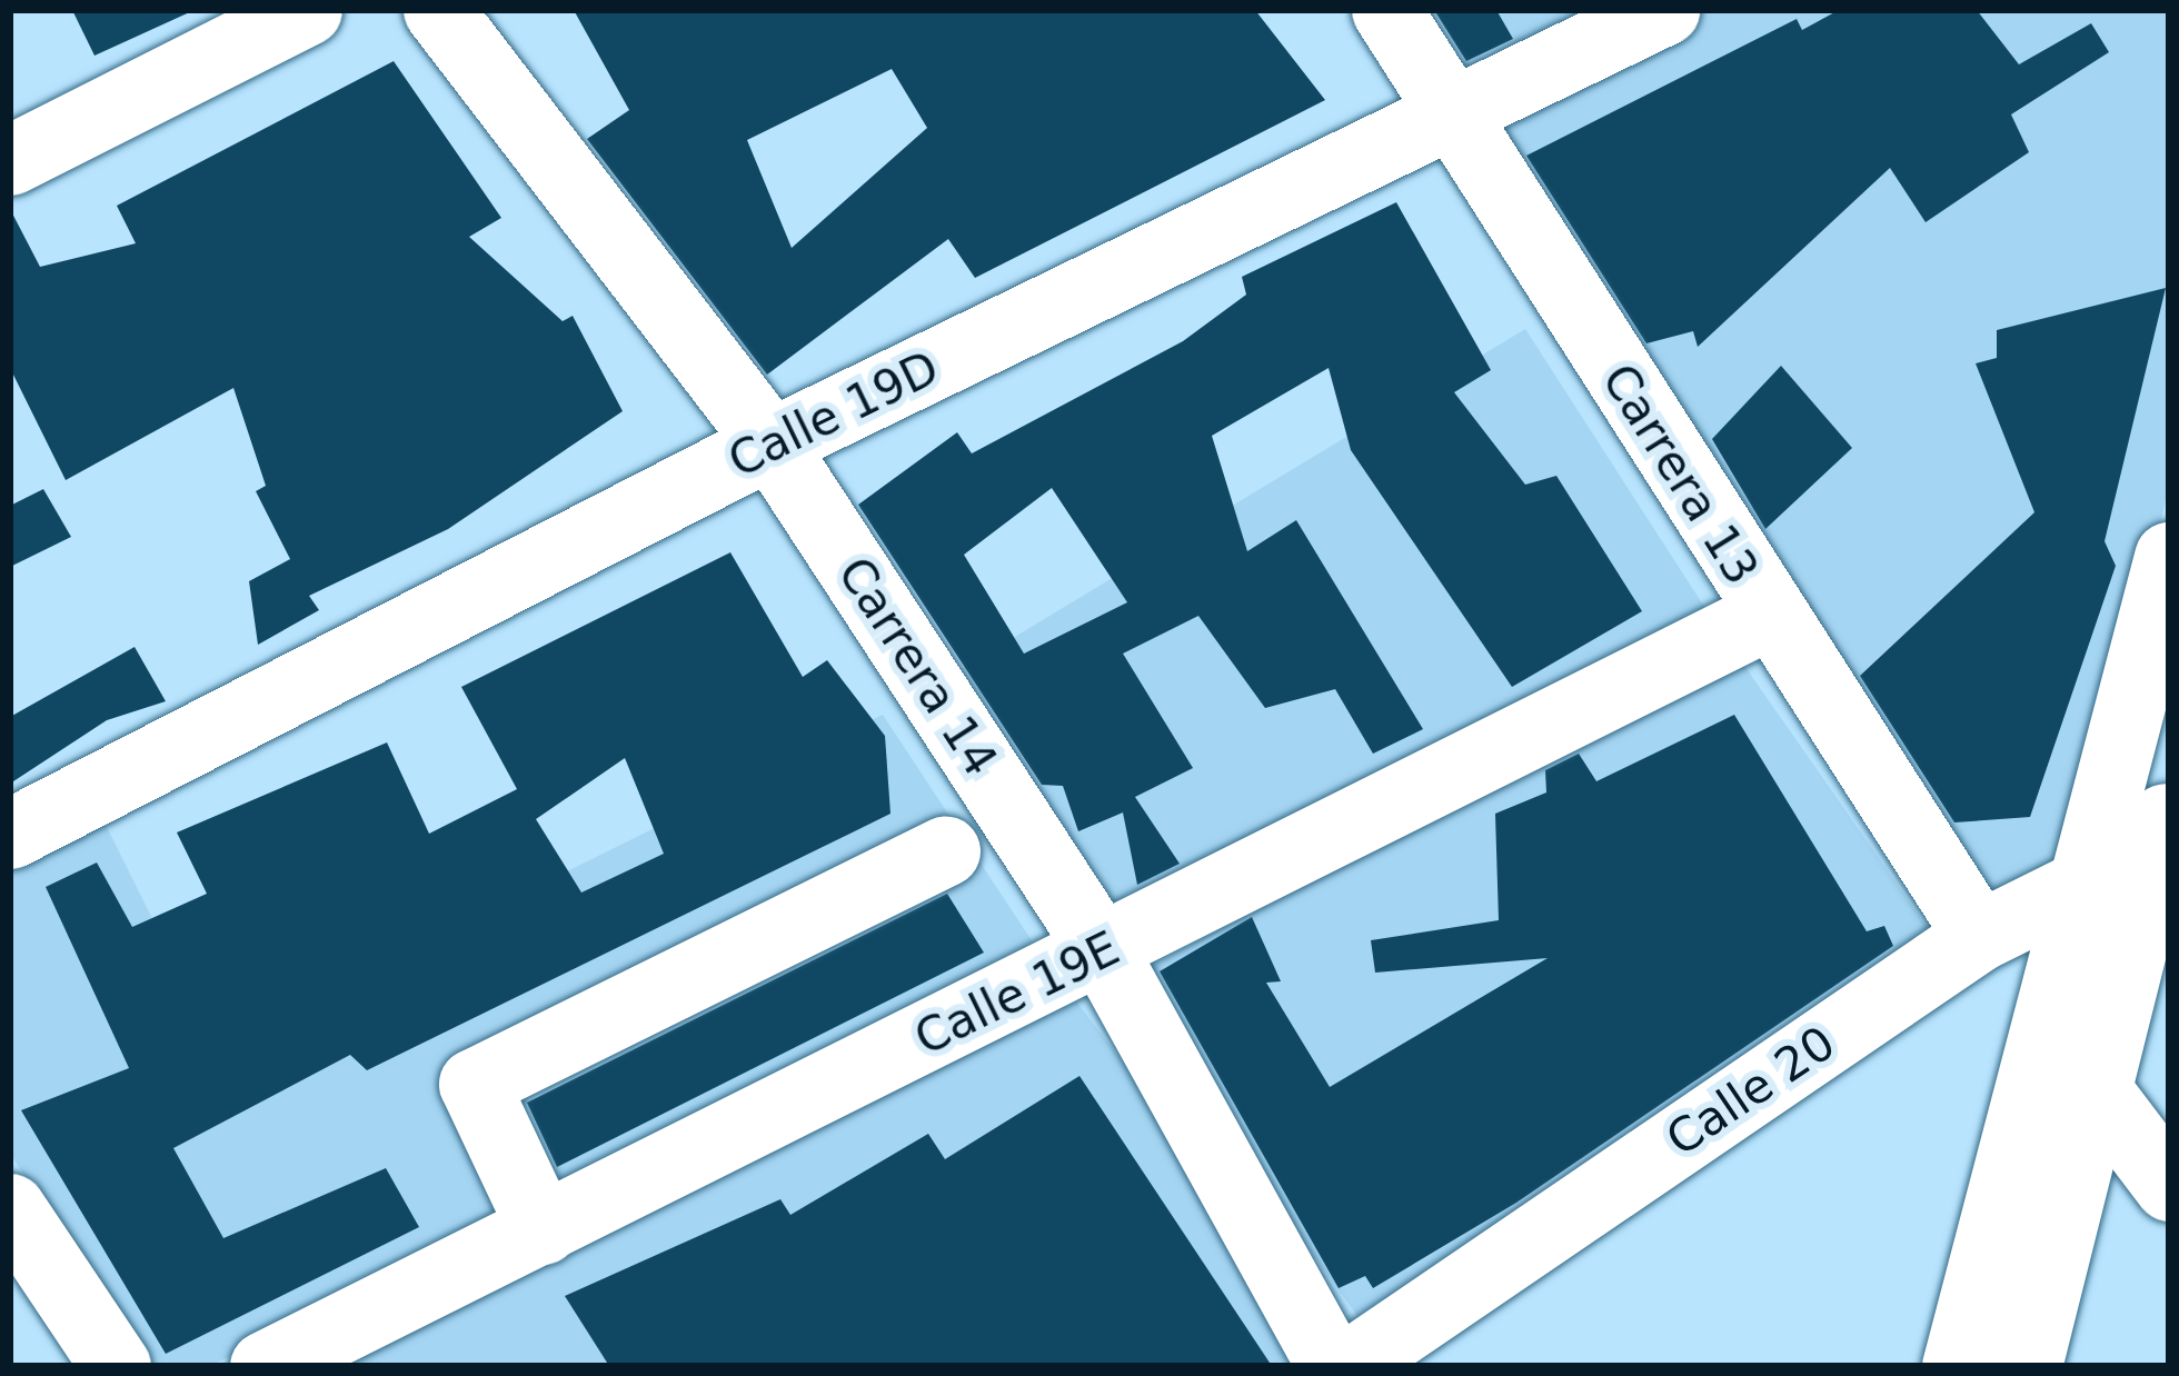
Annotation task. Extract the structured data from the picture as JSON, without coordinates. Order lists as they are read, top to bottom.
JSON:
{
  "streets": {
    "street": [
      "Calle 19D",
      "Carrera 13",
      "Carrera 14",
      "Calle 19E",
      "Calle 20"
    ]
  },
  "crossings": [
    ["Calle 19D", "Carrera 13"],
    ["Calle 19D", "Carrera 14"],
    ["Carrera 13", "Calle 19E"],
    ["Carrera 13", "Calle 20"],
    ["Carrera 14", "Calle 19E"]
  ]
}
